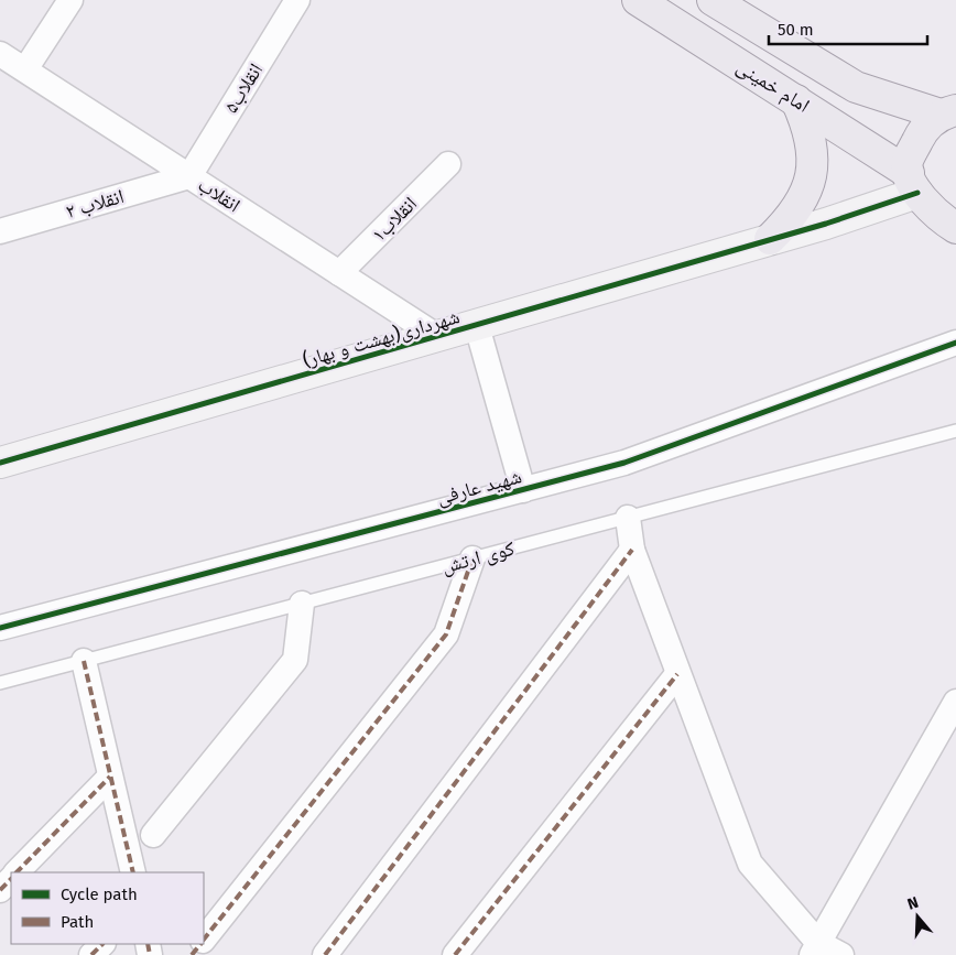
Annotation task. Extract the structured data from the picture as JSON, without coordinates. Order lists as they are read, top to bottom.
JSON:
{
  "streets": {
    "main road": ["امام خمینی"],
    "street": [
      "انقلاب۵",
      "انقلاب",
      "انقلاب ۲",
      "انقلاب۱",
      "شهرداری(بهشت و بهار)",
      "شهید عارفی"
    ],
    "lane": ["کوی ارتش"]
  },
  "crossings": [
    ["امام خمینی", "شهرداری(بهشت و بهار)"],
    ["انقلاب۵", "انقلاب"],
    ["انقلاب۵", "انقلاب ۲"],
    ["انقلاب", "انقلاب ۲"],
    ["انقلاب", "انقلاب۱"],
    ["انقلاب", "شهرداری(بهشت و بهار)"]
  ],
  "legend": ["Cycle path", "Path"],
  "scale_bar": "50 m",
  "north": "top"
}
